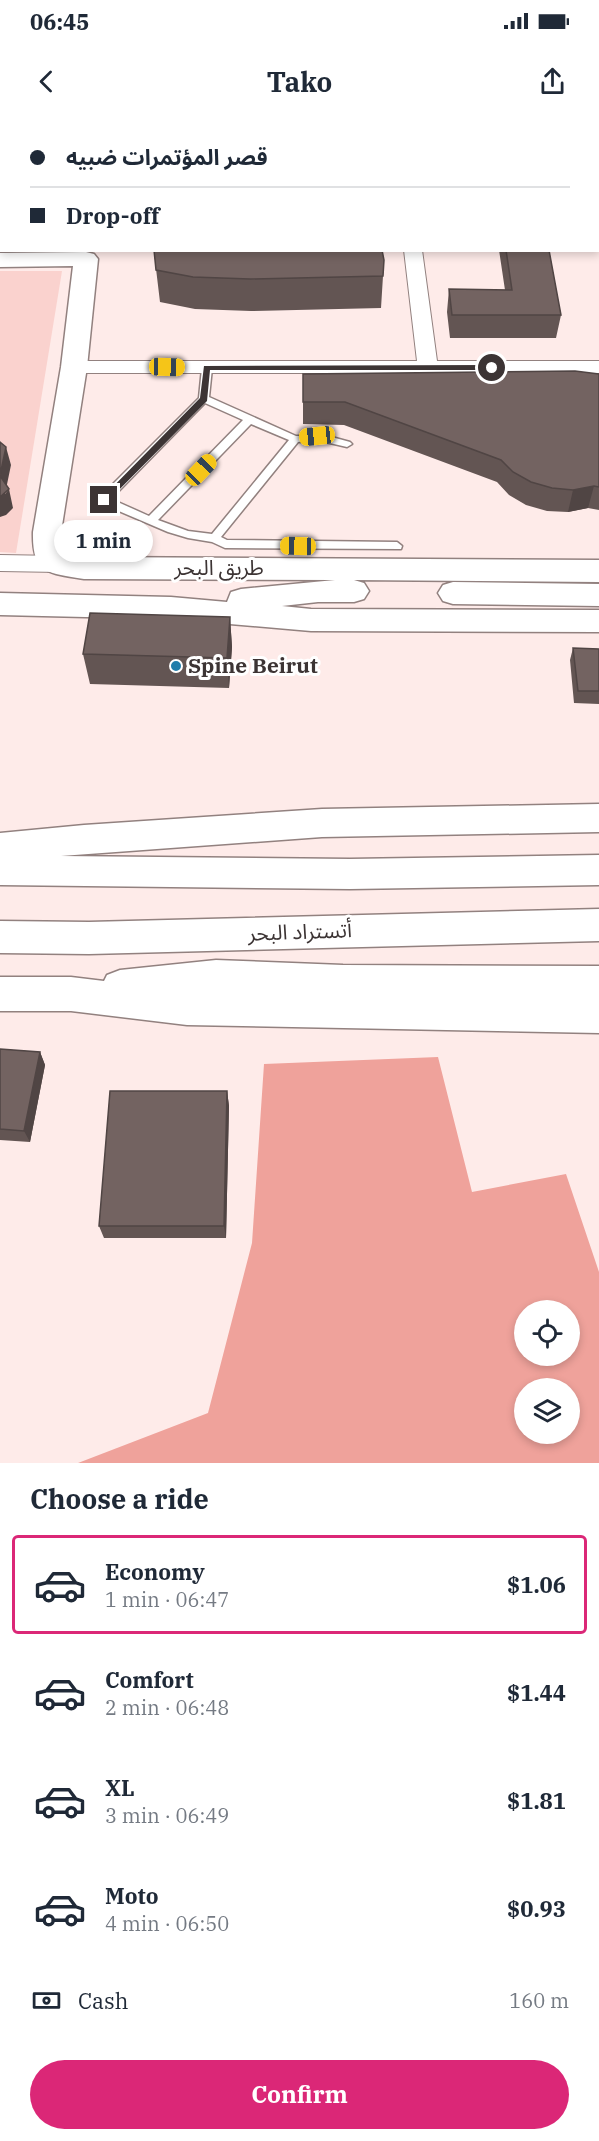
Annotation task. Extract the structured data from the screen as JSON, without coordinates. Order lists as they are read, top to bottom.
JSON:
{
  "streets": {
    "main road": ["طريق البحر", "أتستراد البحر"]
  },
  "places": ["Spine Beirut"],
  "page": {
    "status": "06:45",
    "header": "Tako",
    "banner": ["قصر المؤتمرات ضبيه", "Drop-off"],
    "bubble": "1 min",
    "heading": "Choose a ride",
    "list": [
      {
        "name": "Economy",
        "note": "1 min · 06:47",
        "value": "$1.06"
      },
      {
        "name": "Comfort",
        "note": "2 min · 06:48",
        "value": "$1.44"
      },
      {
        "name": "XL",
        "note": "3 min · 06:49",
        "value": "$1.81"
      },
      {
        "name": "Moto",
        "note": "4 min · 06:50",
        "value": "$0.93"
      }
    ],
    "pay": ["Cash", "160 m"],
    "buttons": "Confirm"
  }
}
